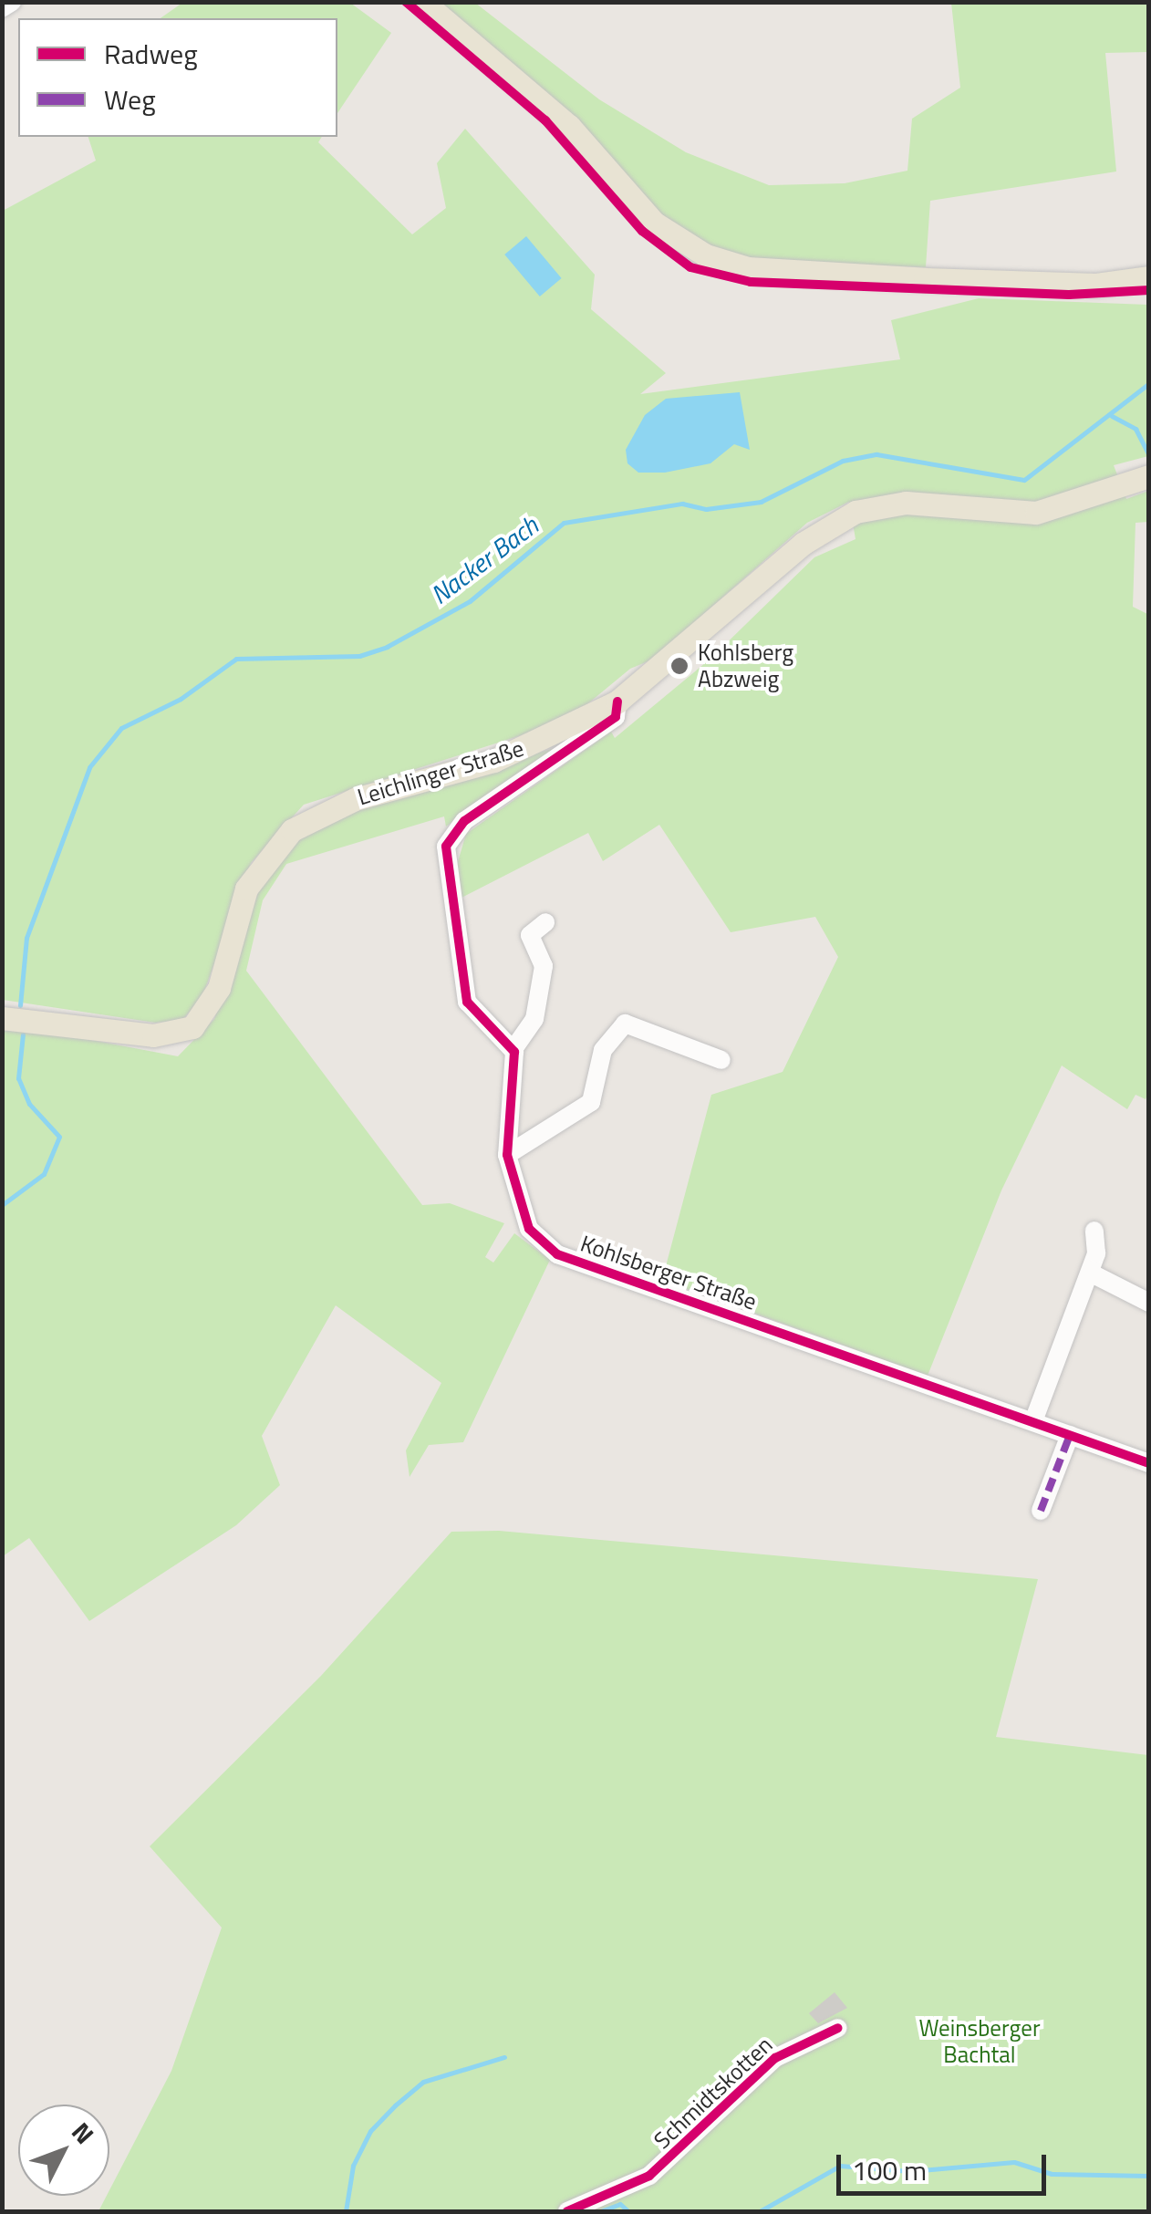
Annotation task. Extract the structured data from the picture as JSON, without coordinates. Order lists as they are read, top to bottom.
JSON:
{
  "streets": {
    "main road": ["Leichlinger Straße"],
    "street": ["Kohlsberger Straße", "Schmidtskotten"]
  },
  "water": ["Nacker Bach"],
  "parks": ["Weinsberger Bachtal"],
  "places": ["Kohlsberg Abzweig"],
  "legend": ["Radweg", "Weg"],
  "scale_bar": "100 m",
  "north": "top right"
}
